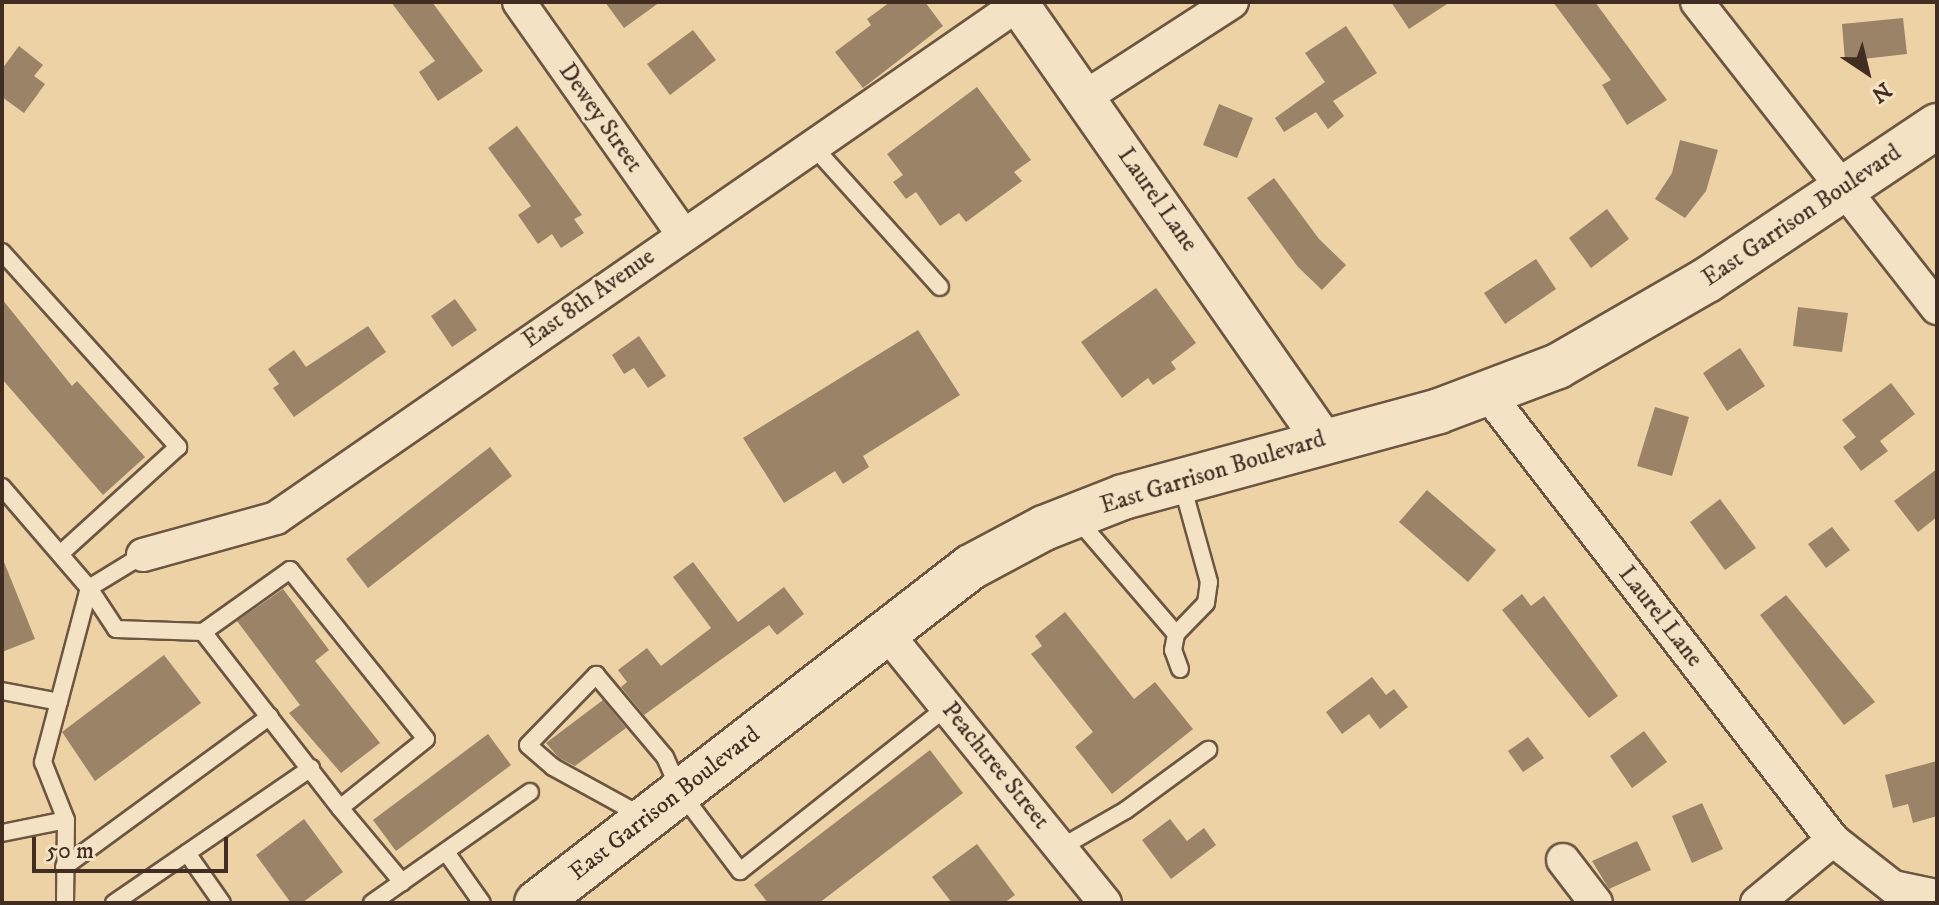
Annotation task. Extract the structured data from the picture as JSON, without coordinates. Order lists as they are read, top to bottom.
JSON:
{
  "streets": {
    "main road": ["East Garrison Boulevard"],
    "street": [
      "Dewey Street",
      "Laurel Lane",
      "East 8th Avenue",
      "Peachtree Street"
    ]
  },
  "crossings": [
    ["Dewey Street", "East 8th Avenue"],
    ["Laurel Lane", "East Garrison Boulevard"],
    ["Laurel Lane", "East 8th Avenue"],
    ["East Garrison Boulevard", "Peachtree Street"]
  ],
  "scale_bar": "50 m",
  "north": "bottom right"
}
